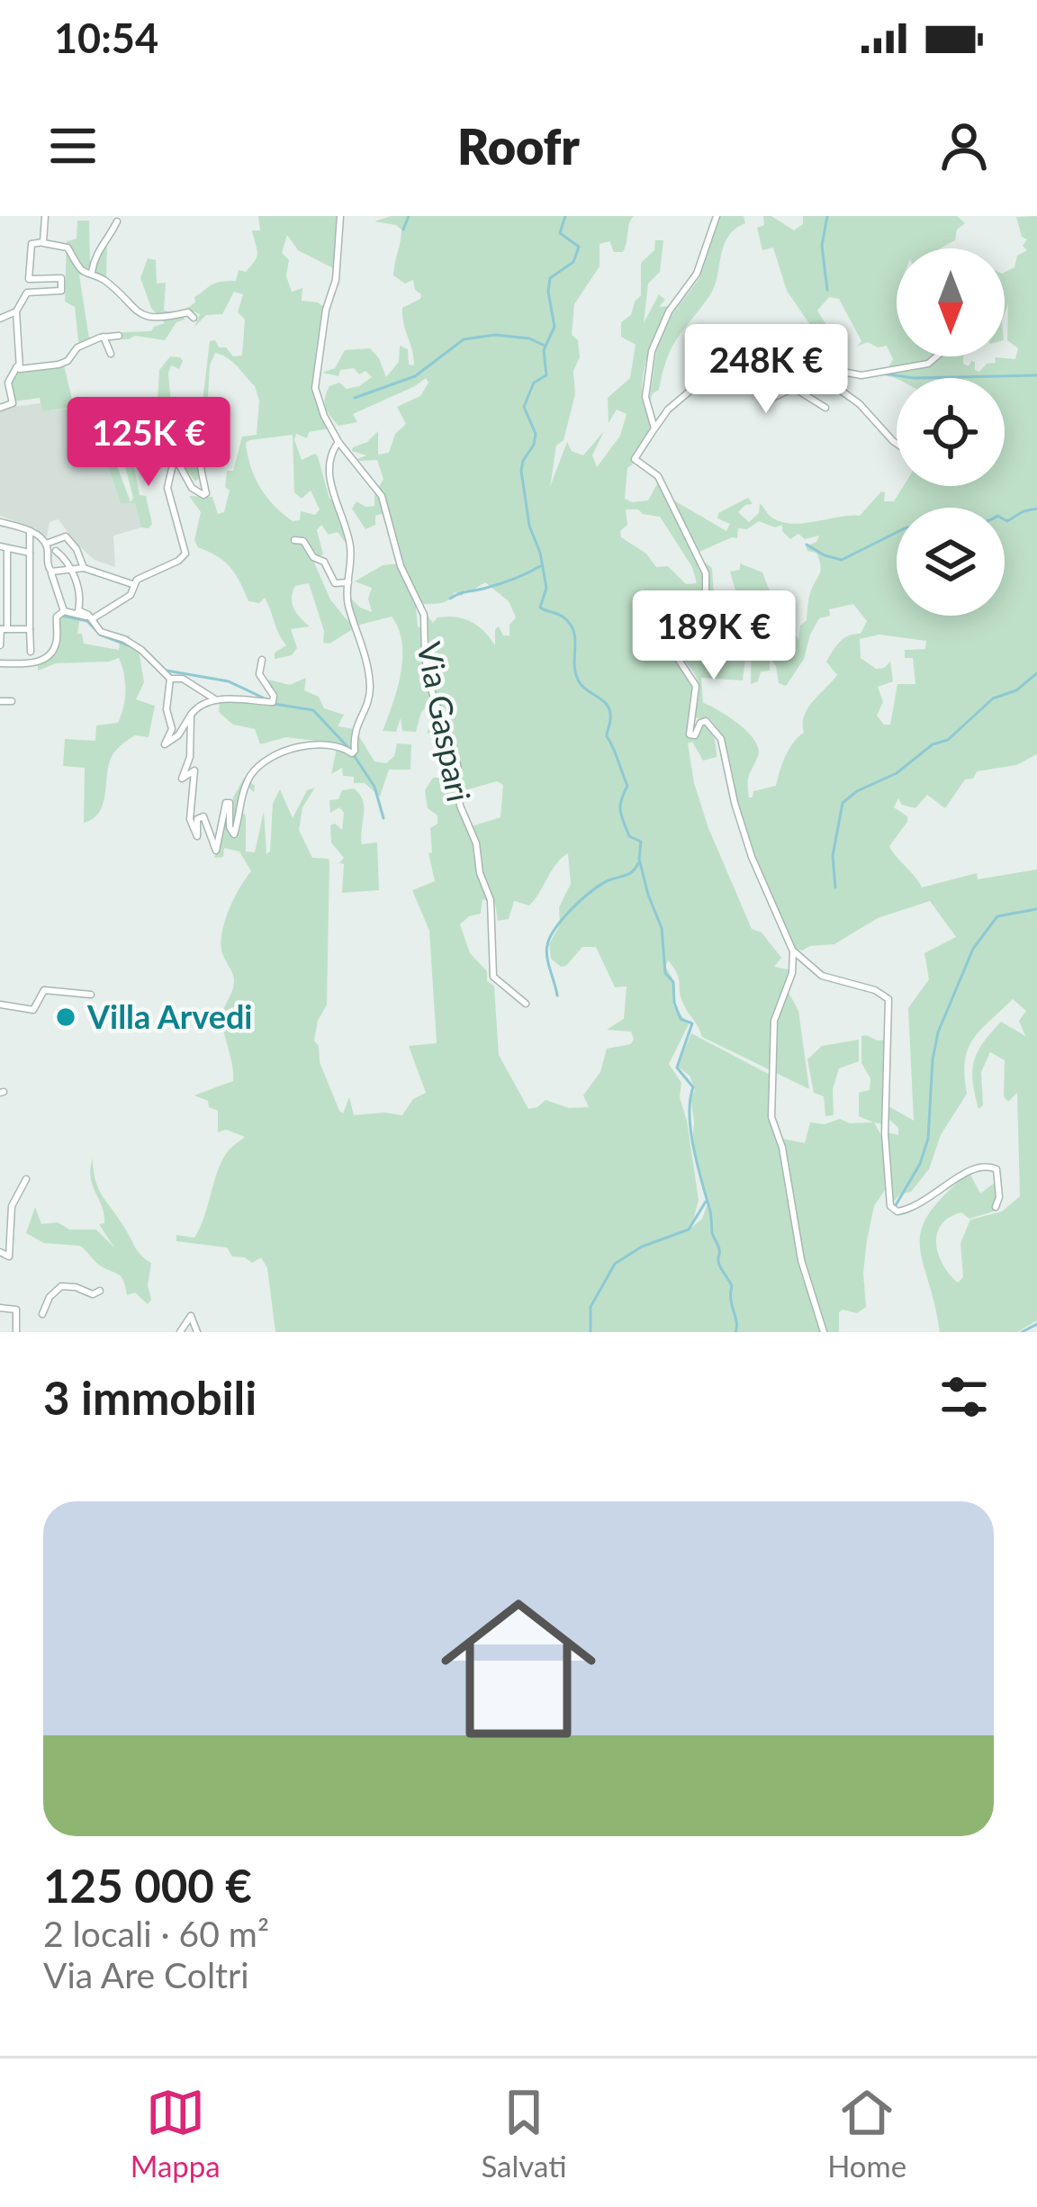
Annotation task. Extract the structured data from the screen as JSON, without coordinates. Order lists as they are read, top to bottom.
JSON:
{
  "streets": {
    "street": ["Via Gaspari"]
  },
  "places": ["Villa Arvedi"],
  "north": "bottom",
  "page": {
    "status": "10:54",
    "header": "Roofr",
    "price": ["248K €", "125K €", "189K €"],
    "heading": "3 immobili",
    "list": [
      {
        "name": "125 000 €",
        "note": "2 locali · 60 m² · Via Are Coltri"
      }
    ],
    "tabs": ["Mappa", "Salvati", "Home"]
  }
}
